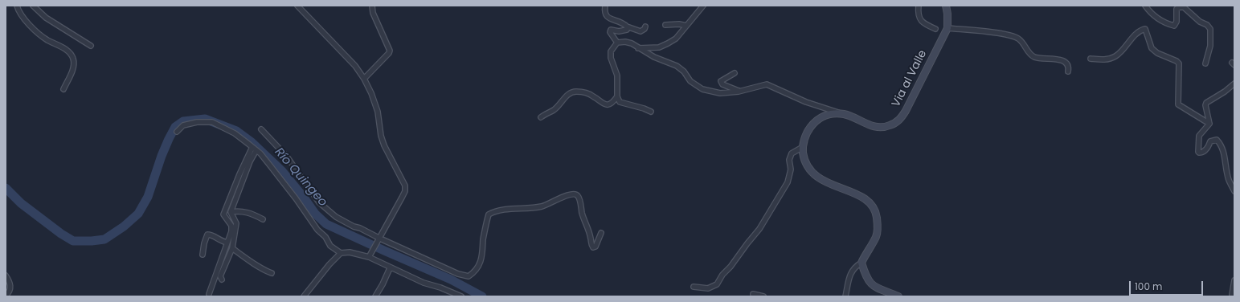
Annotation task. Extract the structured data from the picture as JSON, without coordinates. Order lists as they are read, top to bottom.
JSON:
{
  "streets": {
    "main road": ["Via al Valle"]
  },
  "water": ["Río Quingeo"],
  "scale_bar": "100 m"
}
